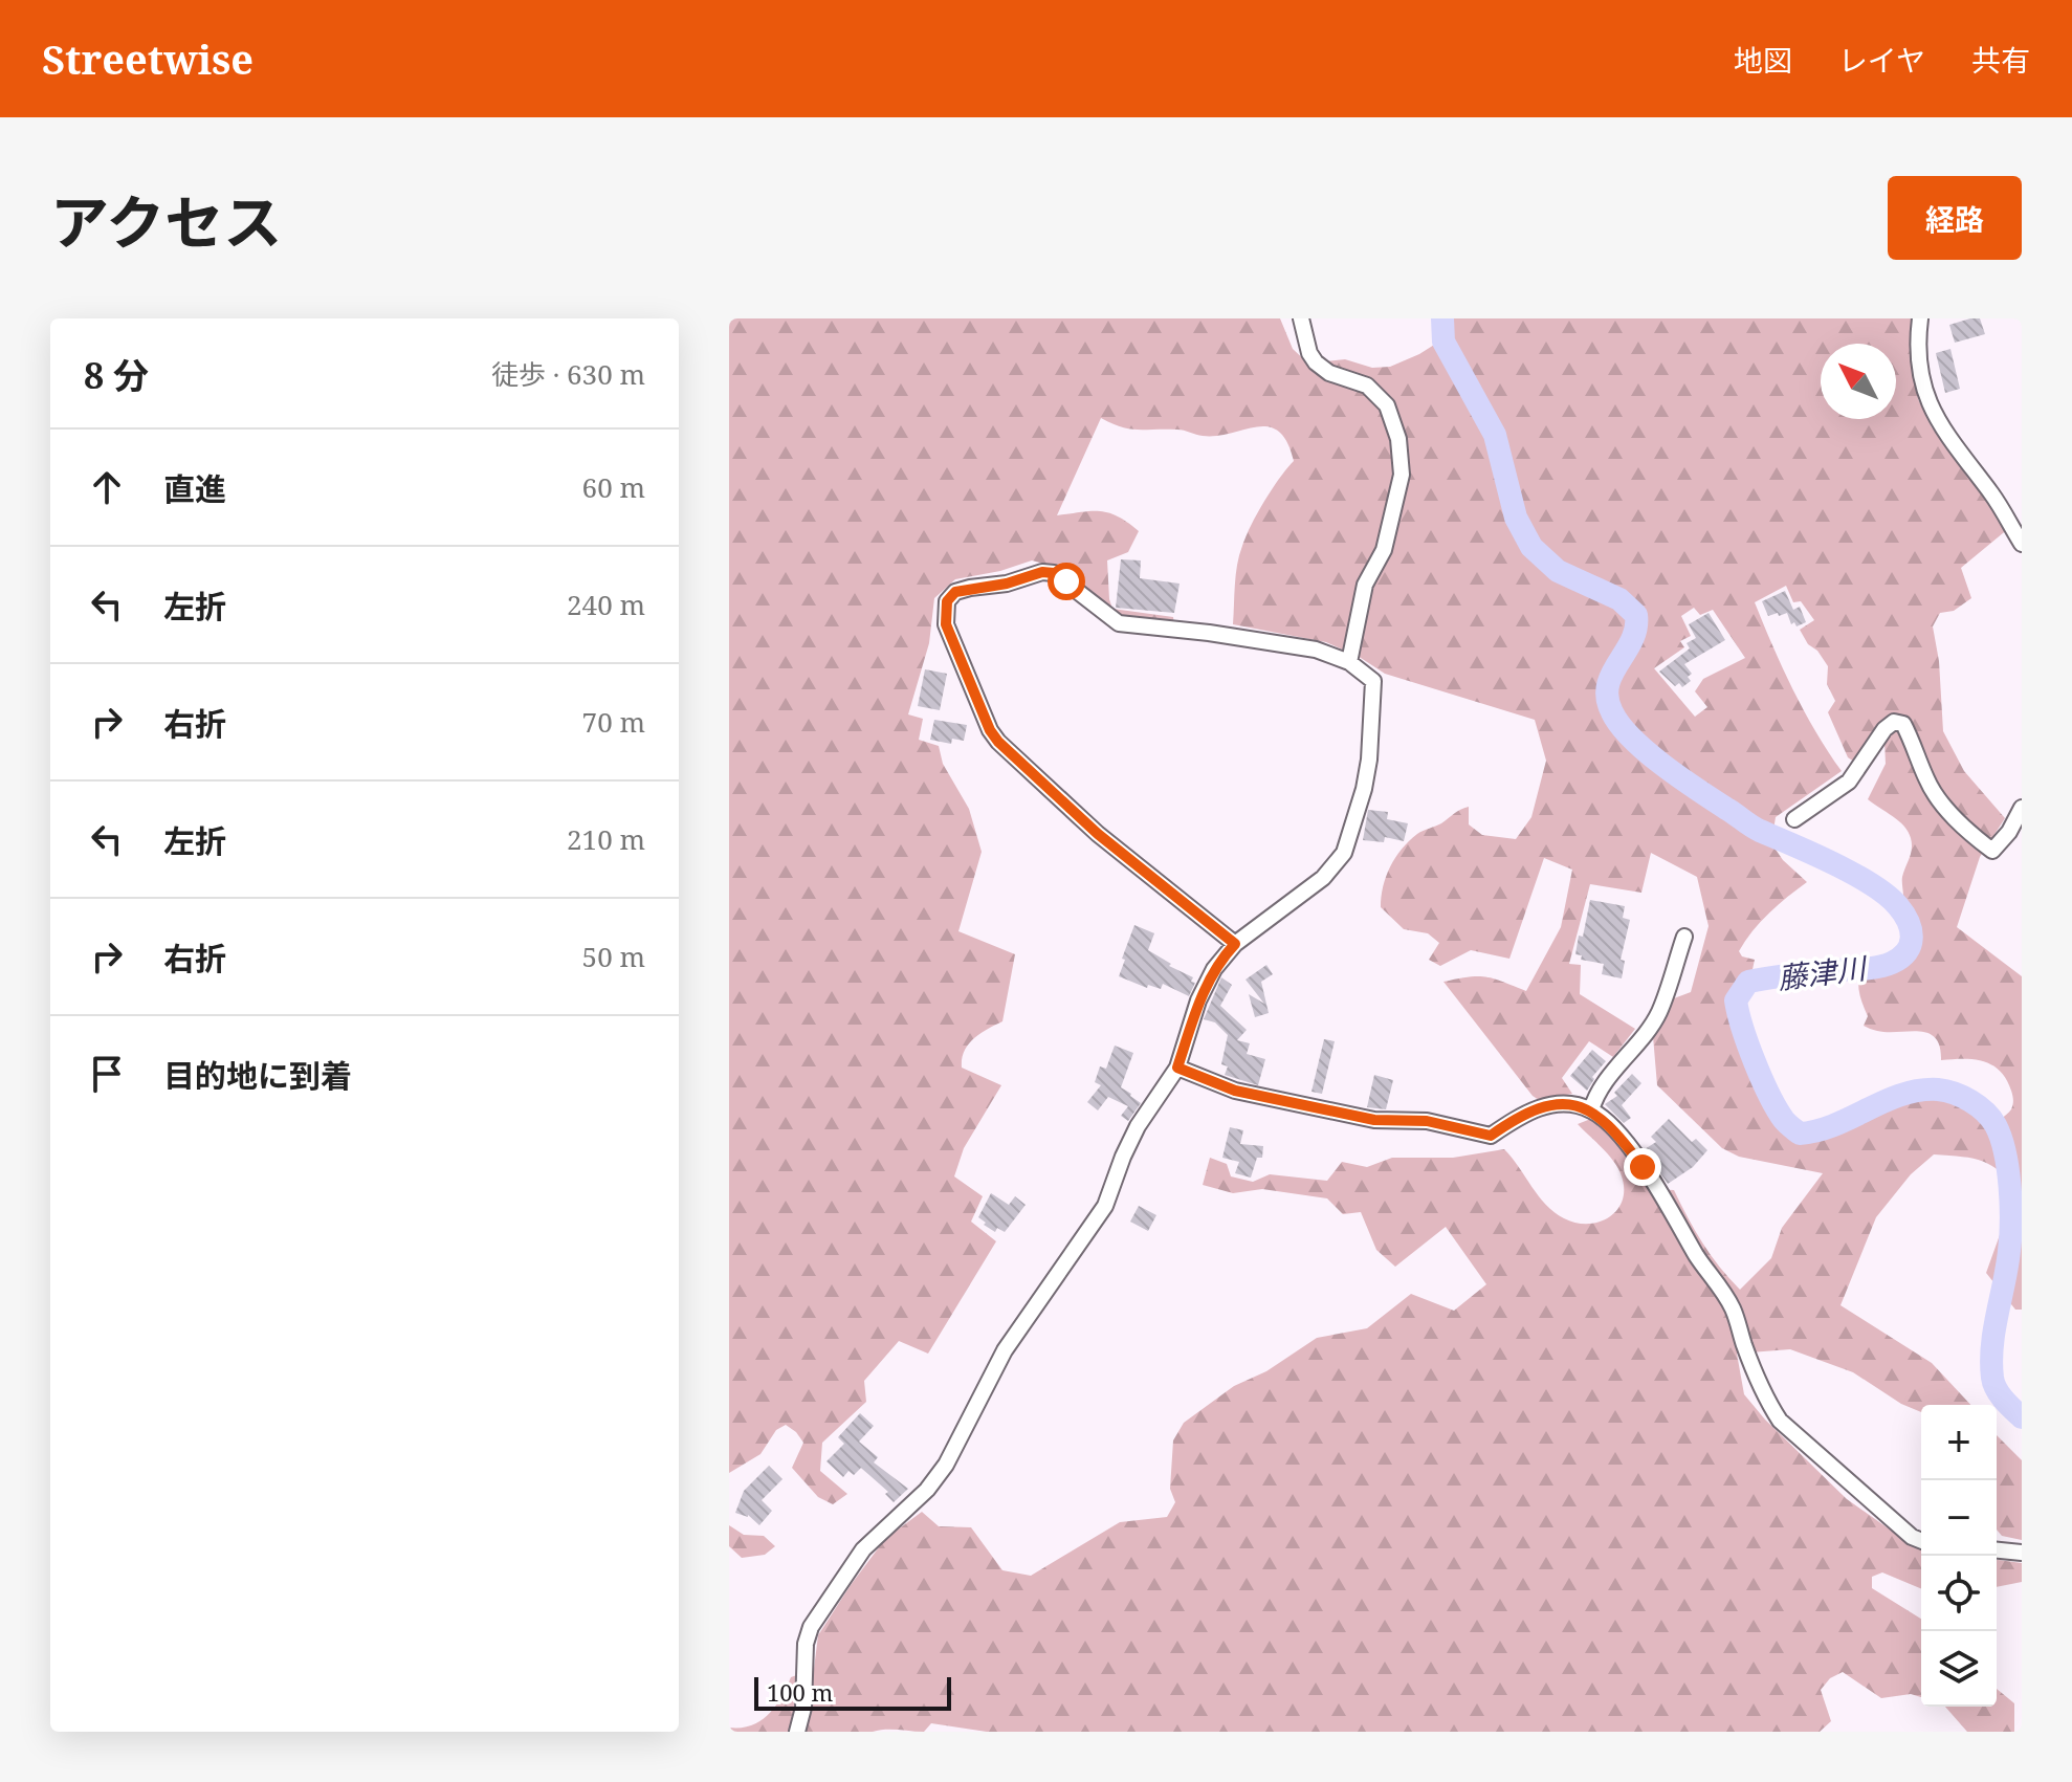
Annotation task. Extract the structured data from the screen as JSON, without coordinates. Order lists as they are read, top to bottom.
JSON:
{
  "water": ["藤津川"],
  "scale_bar": "100 m",
  "north": "top left",
  "page": {
    "header": "Streetwise",
    "nav": ["地図", "レイヤ", "共有"],
    "title": "アクセス",
    "buttons": "経路",
    "heading": ["8 分", "徒歩 · 630 m"],
    "list": [
      ["直進", "60 m"],
      ["左折", "240 m"],
      ["右折", "70 m"],
      ["左折", "210 m"],
      ["右折", "50 m"],
      "目的地に到着"
    ],
    "map_buttons": ["+", "−"],
    "scale": "100 m"
  }
}
